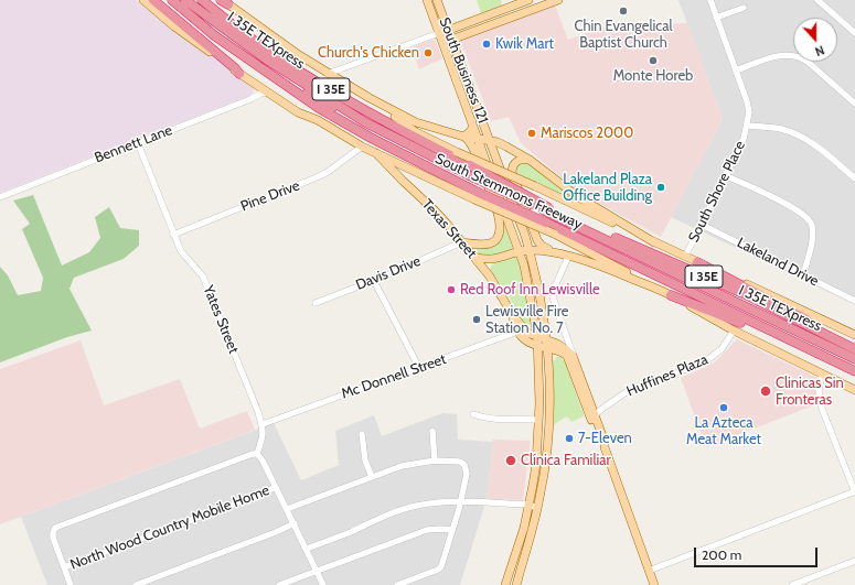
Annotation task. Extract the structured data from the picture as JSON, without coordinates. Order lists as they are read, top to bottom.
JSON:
{
  "streets": {
    "highway": ["I 35E TEXpress", "I 35E", "South Stemmons Freeway"],
    "main road": ["South Business 121", "Texas Street"],
    "street": [
      "Bennett Lane",
      "South Shore Place",
      "Pine Drive",
      "Lakeland Drive",
      "Davis Drive",
      "Yates Street",
      "Huffines Plaza",
      "Mc Donnell Street",
      "North Wood Country Mobile Home"
    ]
  },
  "crossings": [
    ["I 35E TEXpress", "South Stemmons Freeway"],
    ["South Business 121", "South Stemmons Freeway"],
    ["South Business 121", "Texas Street"],
    ["Bennett Lane", "South Stemmons Freeway"],
    ["Bennett Lane", "Yates Street"],
    ["South Stemmons Freeway", "South Shore Place"],
    ["South Stemmons Freeway", "Pine Drive"],
    ["South Stemmons Freeway", "Texas Street"],
    ["South Stemmons Freeway", "Huffines Plaza"],
    ["South Shore Place", "Lakeland Drive"],
    ["Pine Drive", "Yates Street"],
    ["Texas Street", "Davis Drive"],
    ["Texas Street", "Mc Donnell Street"],
    ["Yates Street", "Mc Donnell Street"],
    ["Yates Street", "North Wood Country Mobile Home"]
  ],
  "places": [
    "Chin Evangelical Baptist Church",
    "Kwik Mart",
    "Church's Chicken",
    "Monte Horeb",
    "Mariscos 2000",
    "Lakeland Plaza Office Building",
    "Red Roof Inn Lewisville",
    "Lewisville Fire Station No. 7",
    "Clinicas Sin Fronteras",
    "La Azteca Meat Market",
    "7-Eleven",
    "Clínica Familiar"
  ],
  "scale_bar": "200 m",
  "north": "bottom"
}
